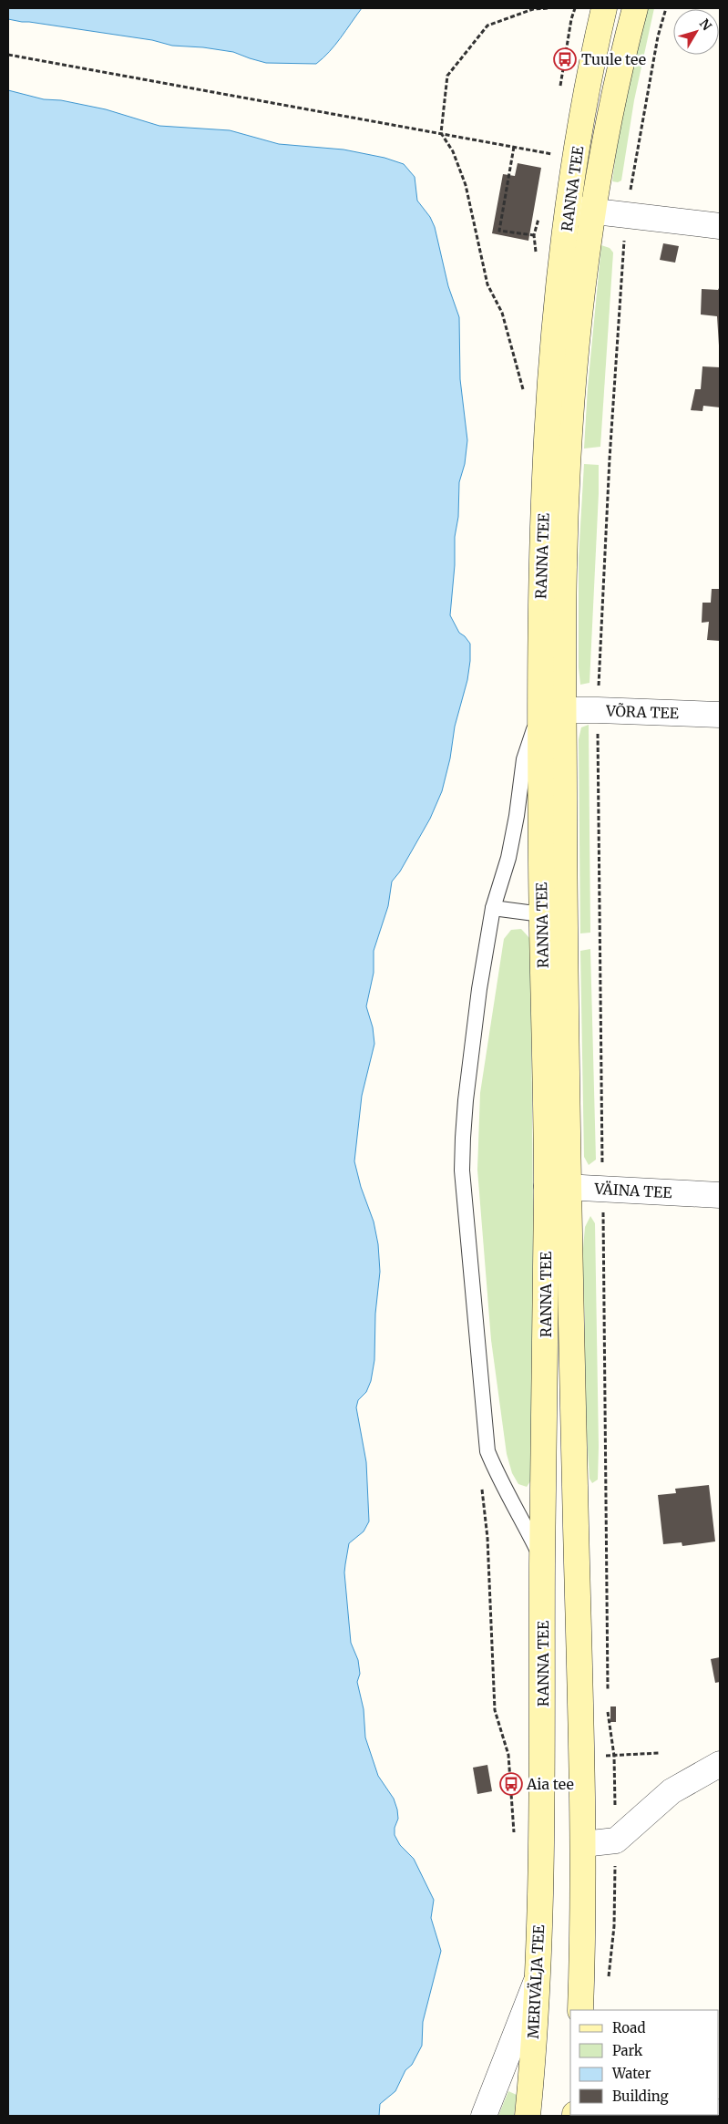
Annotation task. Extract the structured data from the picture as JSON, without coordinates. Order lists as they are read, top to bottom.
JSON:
{
  "streets": {
    "main road": ["RANNA TEE", "MERIVÄLJA TEE"],
    "street": ["VÕRA TEE", "VÄINA TEE"]
  },
  "crossings": [
    ["RANNA TEE", "VÕRA TEE"],
    ["RANNA TEE", "VÄINA TEE"],
    ["RANNA TEE", "MERIVÄLJA TEE"]
  ],
  "places": {
    "bus stop": ["Tuule tee", "Aia tee"]
  },
  "legend": [
    "Road",
    "Park",
    "Water",
    "Building"
  ],
  "north": "top right"
}
